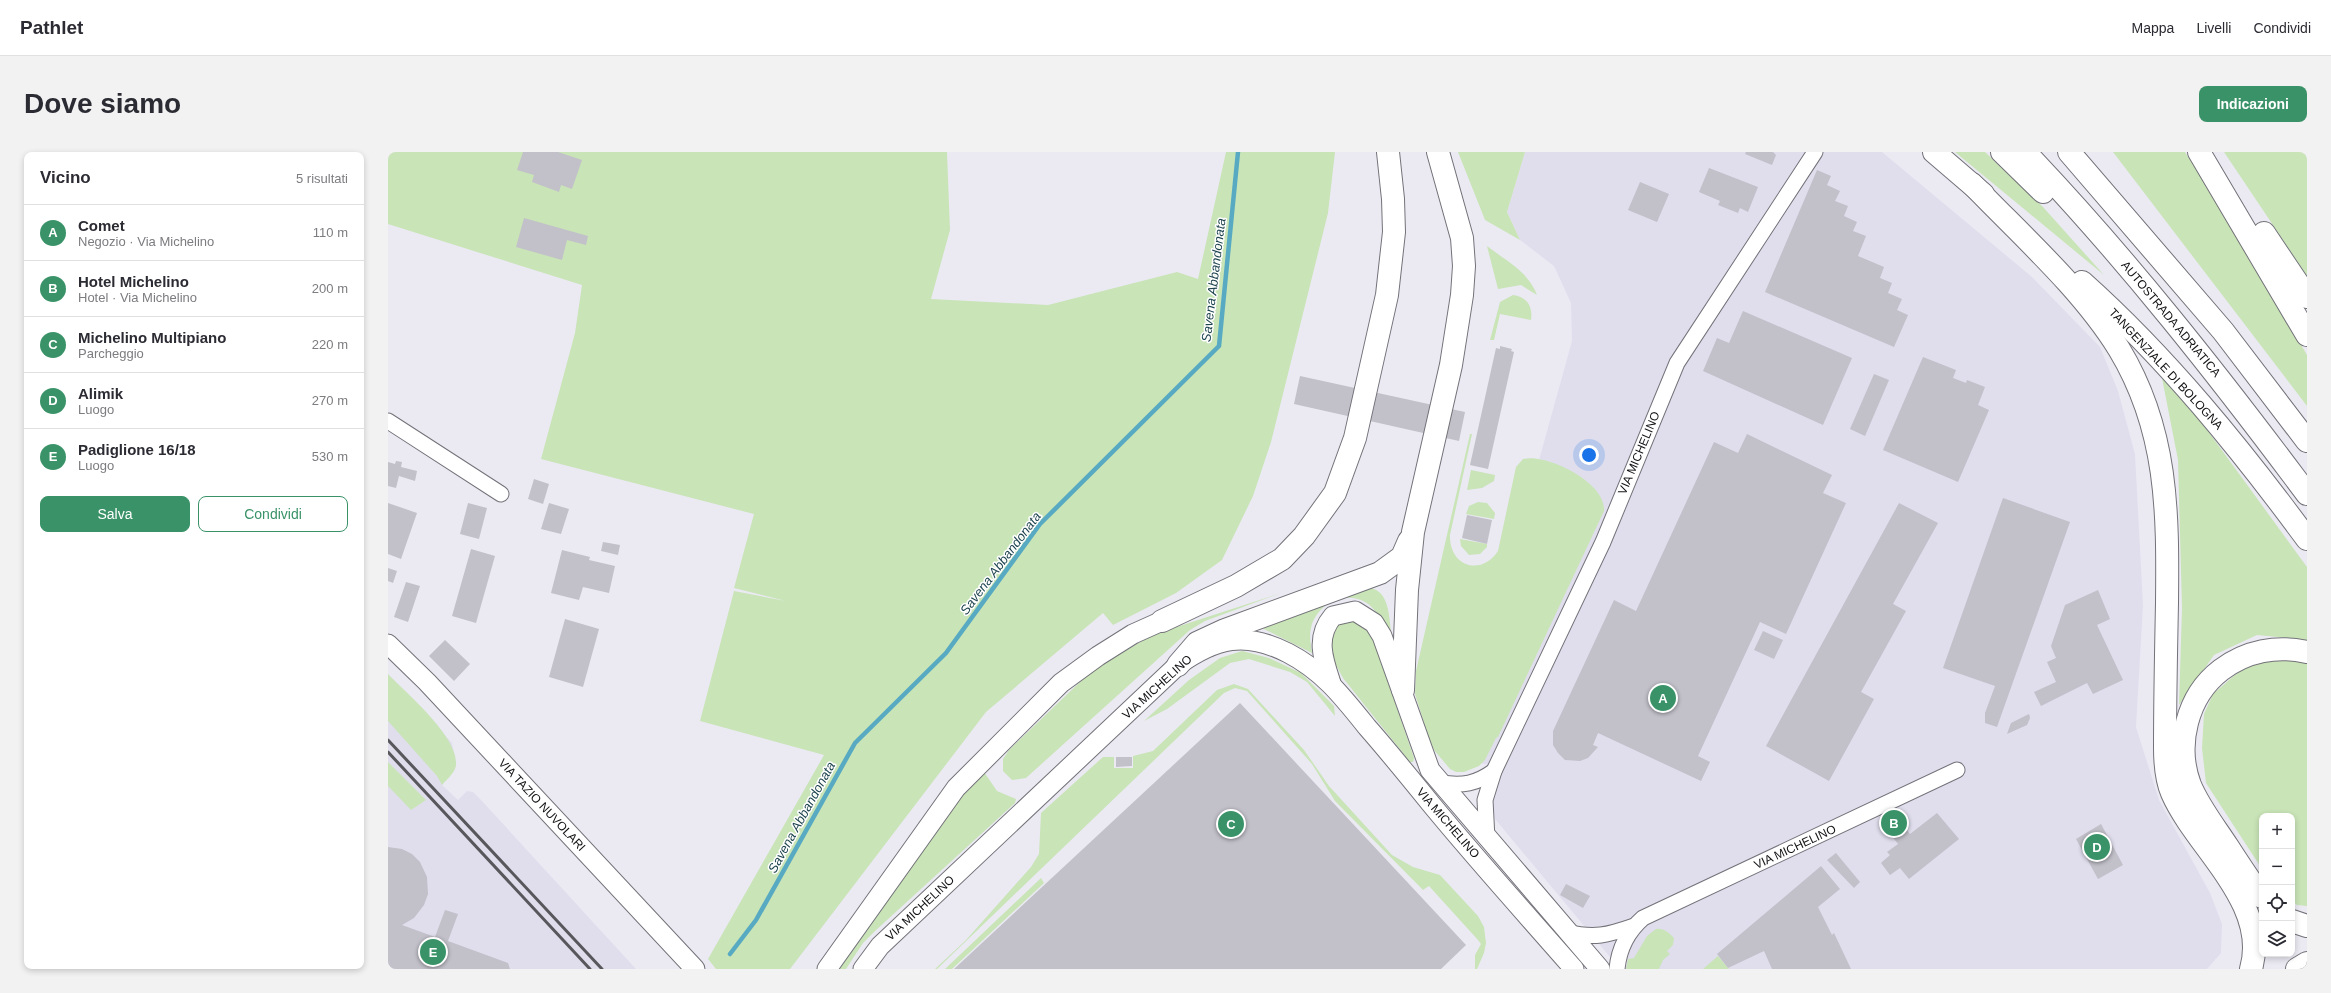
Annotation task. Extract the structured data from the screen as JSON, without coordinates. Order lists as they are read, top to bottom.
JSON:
{
  "streets": {
    "main road": ["AUTOSTRADA ADRIATICA", "TANGENZIALE DI BOLOGNA"],
    "street": ["VIA MICHELINO", "VIA TAZIO NUVOLARI"]
  },
  "water": ["Savena Abbandonata"],
  "page": {
    "header": "Pathlet",
    "nav": ["Mappa", "Livelli", "Condividi"],
    "buttons": [
      "Indicazioni",
      ["Salva", "Condividi"]
    ],
    "title": "Dove siamo",
    "heading": ["Vicino", "5 risultati"],
    "list": [
      {
        "mark": "A",
        "name": "Comet",
        "note": "Negozio · Via Michelino",
        "value": "110 m"
      },
      {
        "mark": "B",
        "name": "Hotel Michelino",
        "note": "Hotel · Via Michelino",
        "value": "200 m"
      },
      {
        "mark": "C",
        "name": "Michelino Multipiano",
        "note": "Parcheggio",
        "value": "220 m"
      },
      {
        "mark": "D",
        "name": "Alimik",
        "note": "Luogo",
        "value": "270 m"
      },
      {
        "mark": "E",
        "name": "Padiglione 16/18",
        "note": "Luogo",
        "value": "530 m"
      }
    ],
    "pins": [
      "A",
      "B",
      "C",
      "D",
      "E"
    ],
    "map_buttons": ["+", "−"]
  }
}
